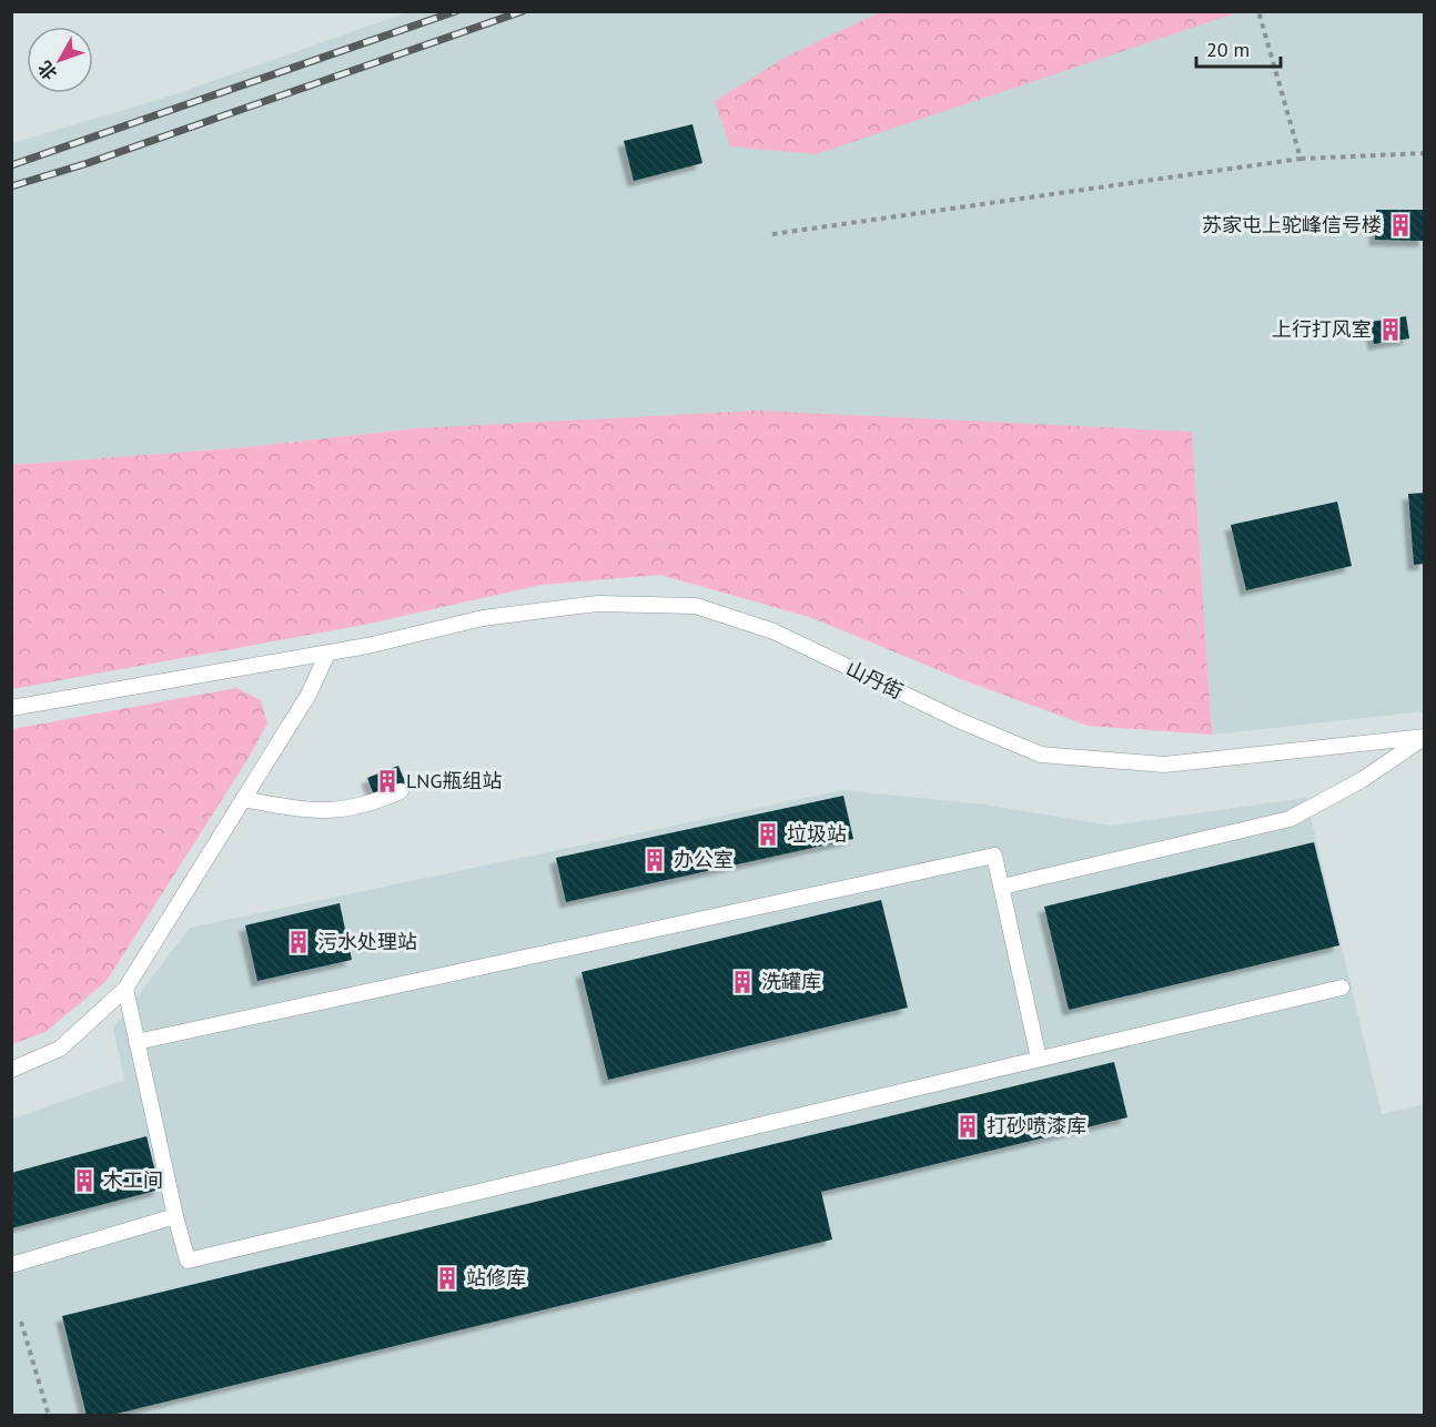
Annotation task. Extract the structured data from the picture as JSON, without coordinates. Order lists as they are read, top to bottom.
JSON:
{
  "streets": {
    "lane": ["山丹街"]
  },
  "places": {
    "building": [
      "苏家屯上驼峰信号楼",
      "上行打风室",
      "LNG瓶组站",
      "垃圾站",
      "办公室",
      "污水处理站",
      "洗罐库",
      "打砂喷漆库",
      "木工间",
      "站修库"
    ]
  },
  "scale_bar": "20 m",
  "north": "bottom left"
}
